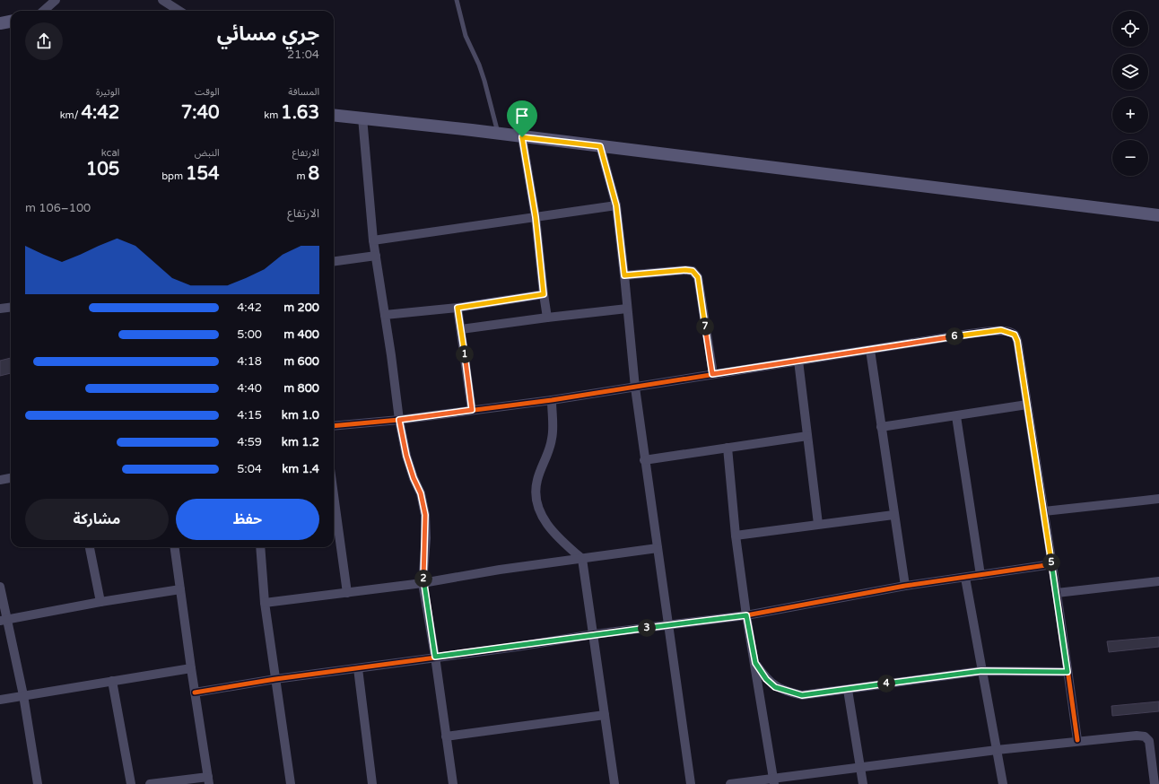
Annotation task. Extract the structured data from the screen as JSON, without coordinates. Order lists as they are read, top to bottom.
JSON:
{
  "page": {
    "map_buttons": ["+", "−"],
    "heading": ["جري مسائي", "21:04"],
    "stats": [
      ["المسافة", "1.63 km"],
      ["الوقت", "7:40"],
      ["الوتيرة", "4:42 /km"],
      ["الارتفاع", "8 m"],
      ["النبض", "154 bpm"],
      ["kcal", "105"]
    ],
    "chart": ["الارتفاع", "100–106 m"],
    "list": [
      {
        "name": "200 m",
        "note": "4:42"
      },
      {
        "name": "400 m",
        "note": "5:00"
      },
      {
        "name": "600 m",
        "note": "4:18"
      },
      {
        "name": "800 m",
        "note": "4:40"
      },
      {
        "name": "1.0 km",
        "note": "4:15"
      },
      {
        "name": "1.2 km",
        "note": "4:59"
      },
      {
        "name": "1.4 km",
        "note": "5:04"
      }
    ],
    "pins": [
      "7",
      "6",
      "1",
      "5",
      "2",
      "3",
      "4"
    ],
    "buttons": ["حفظ", "مشاركة"]
  }
}
